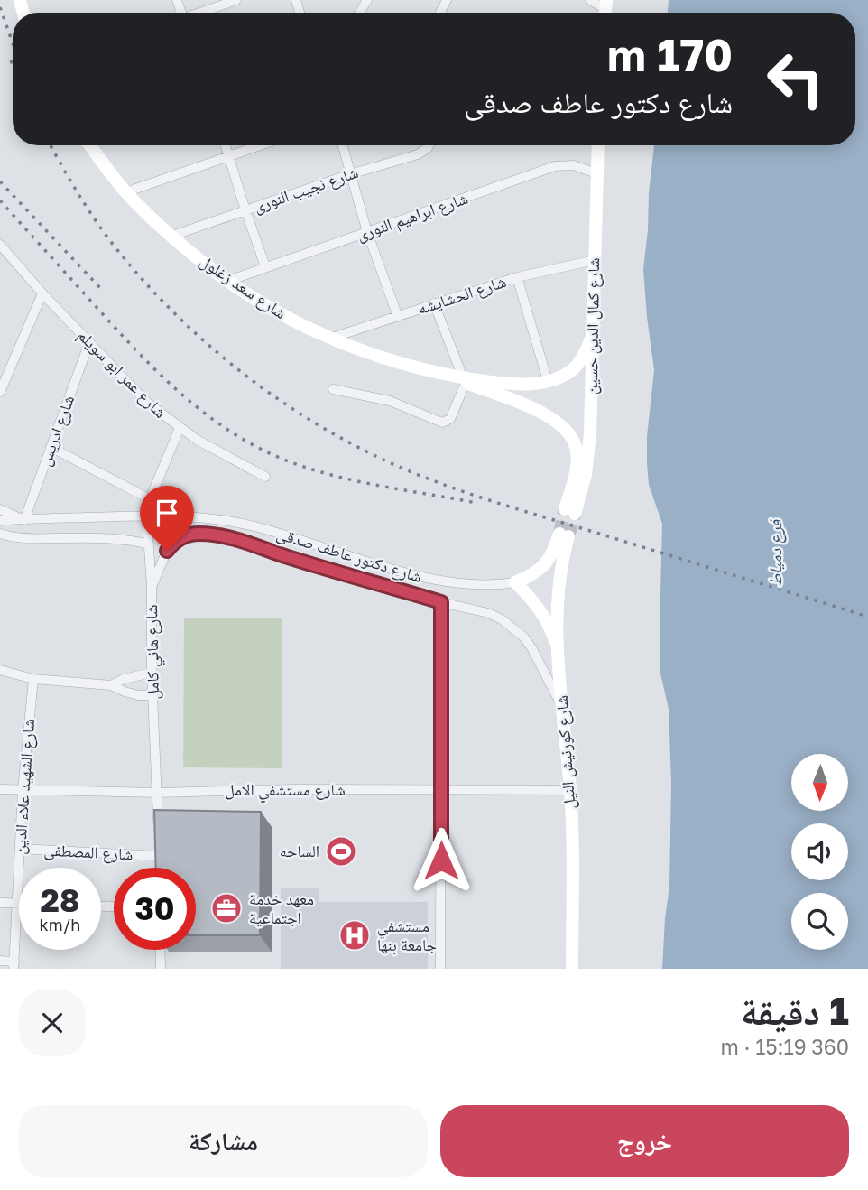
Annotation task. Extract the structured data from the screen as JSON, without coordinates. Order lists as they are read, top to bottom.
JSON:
{
  "streets": {
    "main road": [
      "شارع سعد زغلول",
      "شارع كمال الدين حسين",
      "شارع دكتور عاطف صدقى",
      "شارع كورنيش النيل"
    ],
    "street": [
      "شارع نجيب النورى",
      "شارع ابراهيم النورى",
      "شارع الحشايشه",
      "شارع عمر ابو سويلم",
      "شارع ادريس",
      "شارع هاني كامل",
      "شارع الشهيد علاء الدين",
      "شارع مستشفي الامل",
      "شارع المصطفى"
    ]
  },
  "crossings": [
    ["شارع نجيب النورى", "شارع سعد زغلول"],
    ["شارع ابراهيم النورى", "شارع سعد زغلول"],
    ["شارع ابراهيم النورى", "شارع كمال الدين حسين"],
    ["شارع سعد زغلول", "شارع الحشايشه"],
    ["شارع سعد زغلول", "شارع كمال الدين حسين"],
    ["شارع الحشايشه", "شارع كمال الدين حسين"],
    ["شارع عمر ابو سويلم", "شارع ادريس"],
    ["شارع عمر ابو سويلم", "شارع هاني كامل"],
    ["شارع ادريس", "شارع دكتور عاطف صدقى"],
    ["شارع دكتور عاطف صدقى", "شارع هاني كامل"],
    ["شارع دكتور عاطف صدقى", "شارع كورنيش النيل"],
    ["شارع هاني كامل", "شارع مستشفي الامل"],
    ["شارع كورنيش النيل", "شارع مستشفي الامل"],
    ["شارع الشهيد علاء الدين", "شارع مستشفي الامل"],
    ["شارع الشهيد علاء الدين", "شارع المصطفى"]
  ],
  "water": ["فرع دمياط"],
  "places": {
    "sports": ["الساحه"],
    "office": ["معهد خدمة اجتماعية"],
    "hospital": ["مستشفي جامعة بنها"]
  },
  "north": "bottom",
  "page": {
    "turn": ["170 m", "شارع دكتور عاطف صدقى"],
    "speed": "28 km/h",
    "limit": "30",
    "heading": ["1 دقيقة", "360 m · 15:19"],
    "buttons": ["خروج", "مشاركة"]
  }
}
